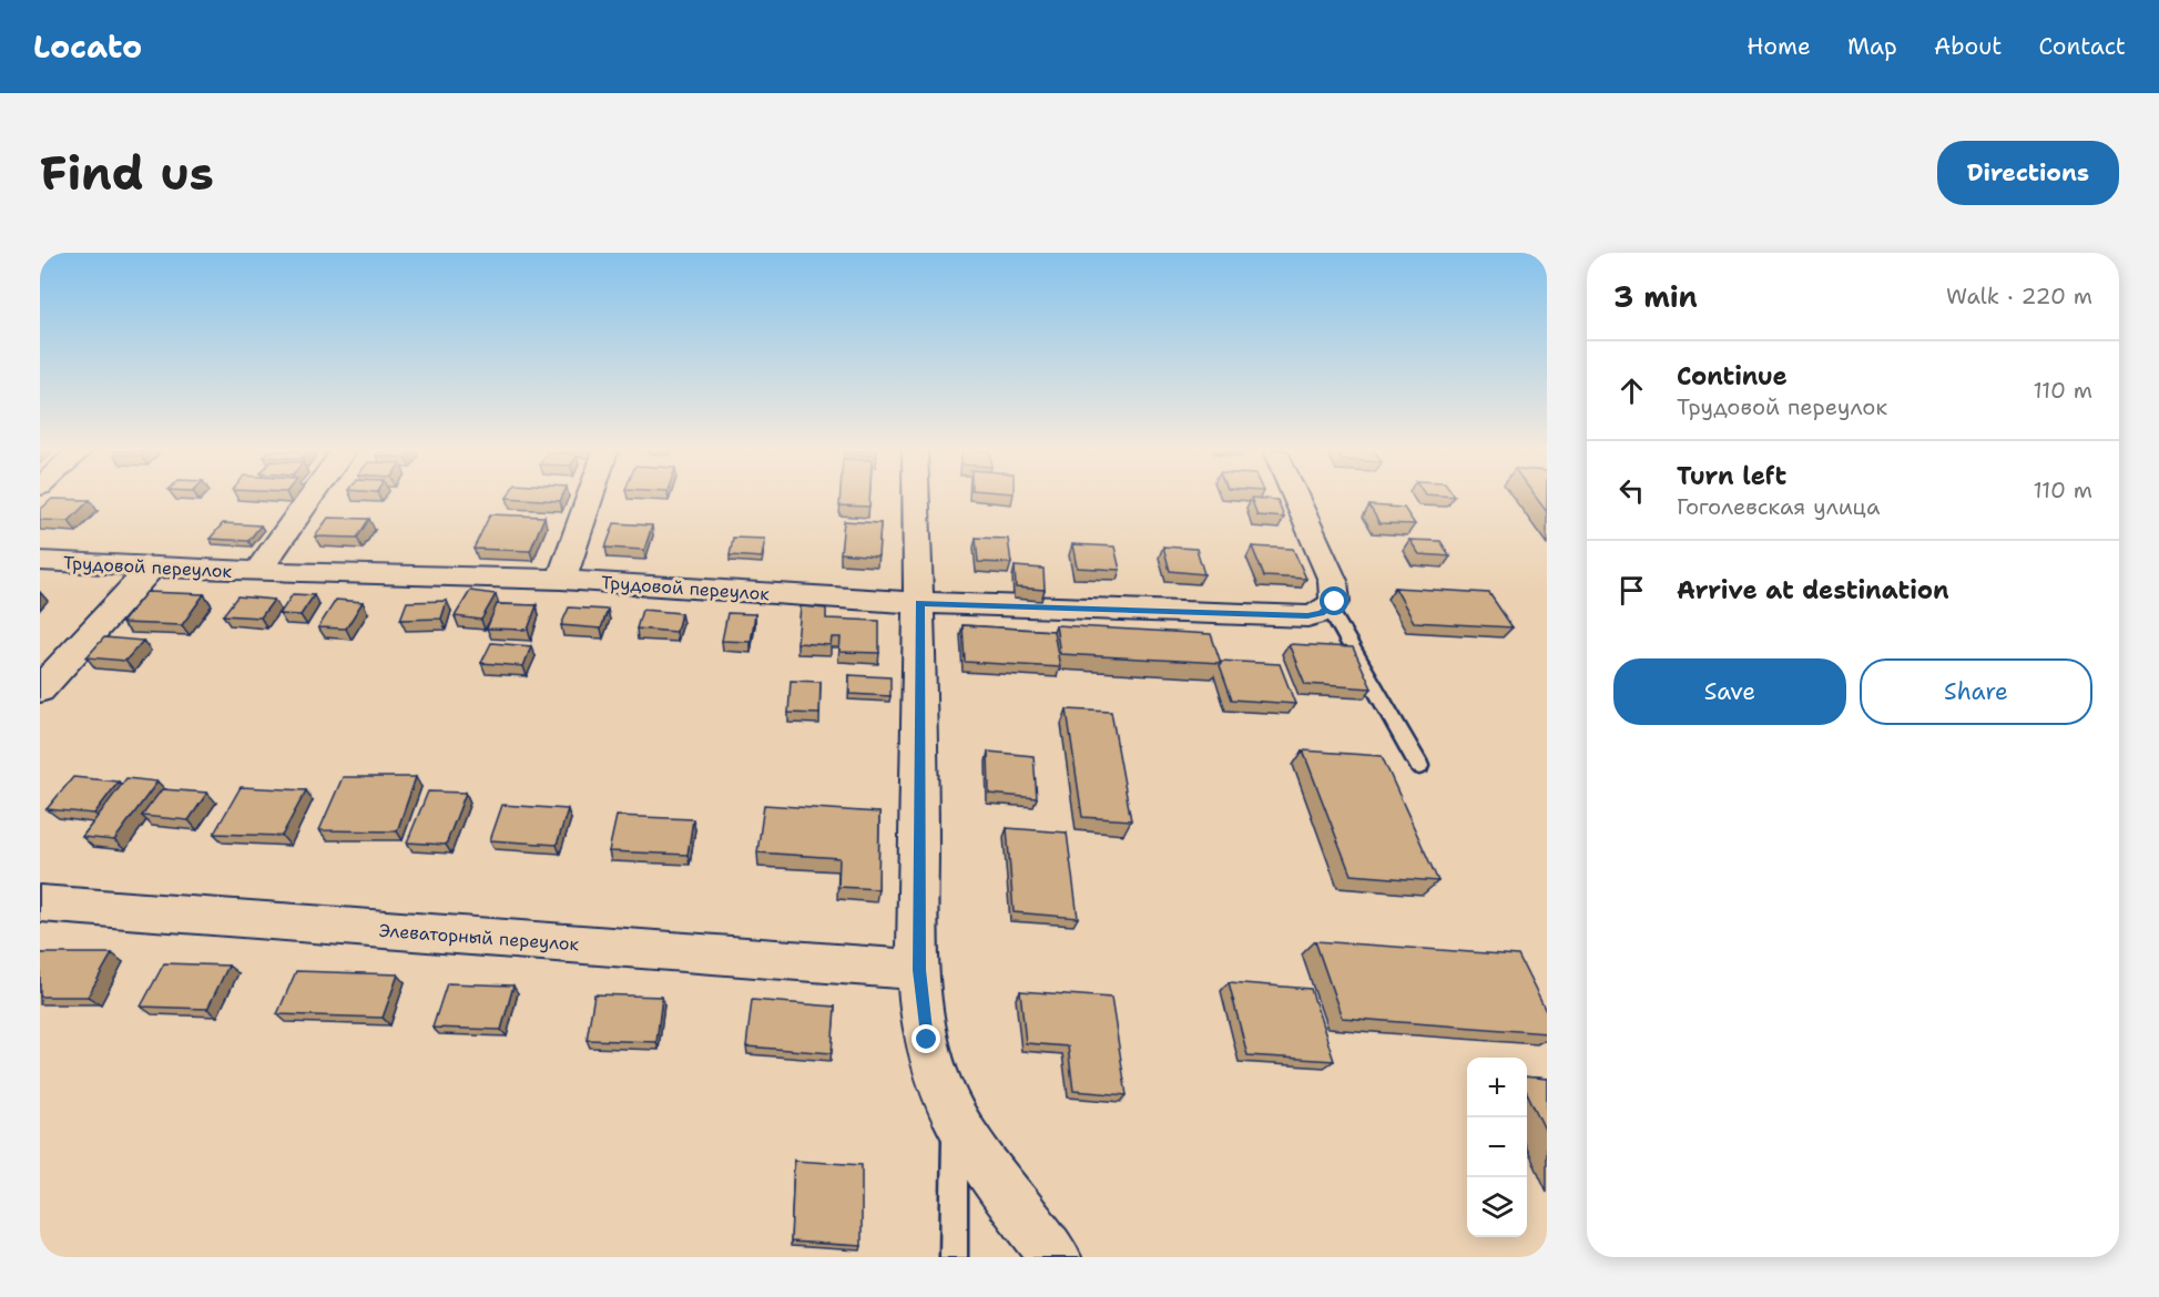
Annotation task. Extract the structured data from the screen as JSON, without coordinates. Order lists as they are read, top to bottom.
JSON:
{
  "streets": {
    "street": ["Трудовой переулок", "Элеваторный переулок"]
  },
  "page": {
    "header": "Locato",
    "nav": [
      "Home",
      "Map",
      "About",
      "Contact"
    ],
    "buttons": [
      "Directions",
      ["Save", "Share"]
    ],
    "title": "Find us",
    "heading": ["3 min", "Walk · 220 m"],
    "list": [
      ["Continue", "Трудовой переулок", "110 m"],
      ["Turn left", "Гоголевская улица", "110 m"],
      "Arrive at destination"
    ],
    "map_buttons": ["+", "−"]
  }
}
